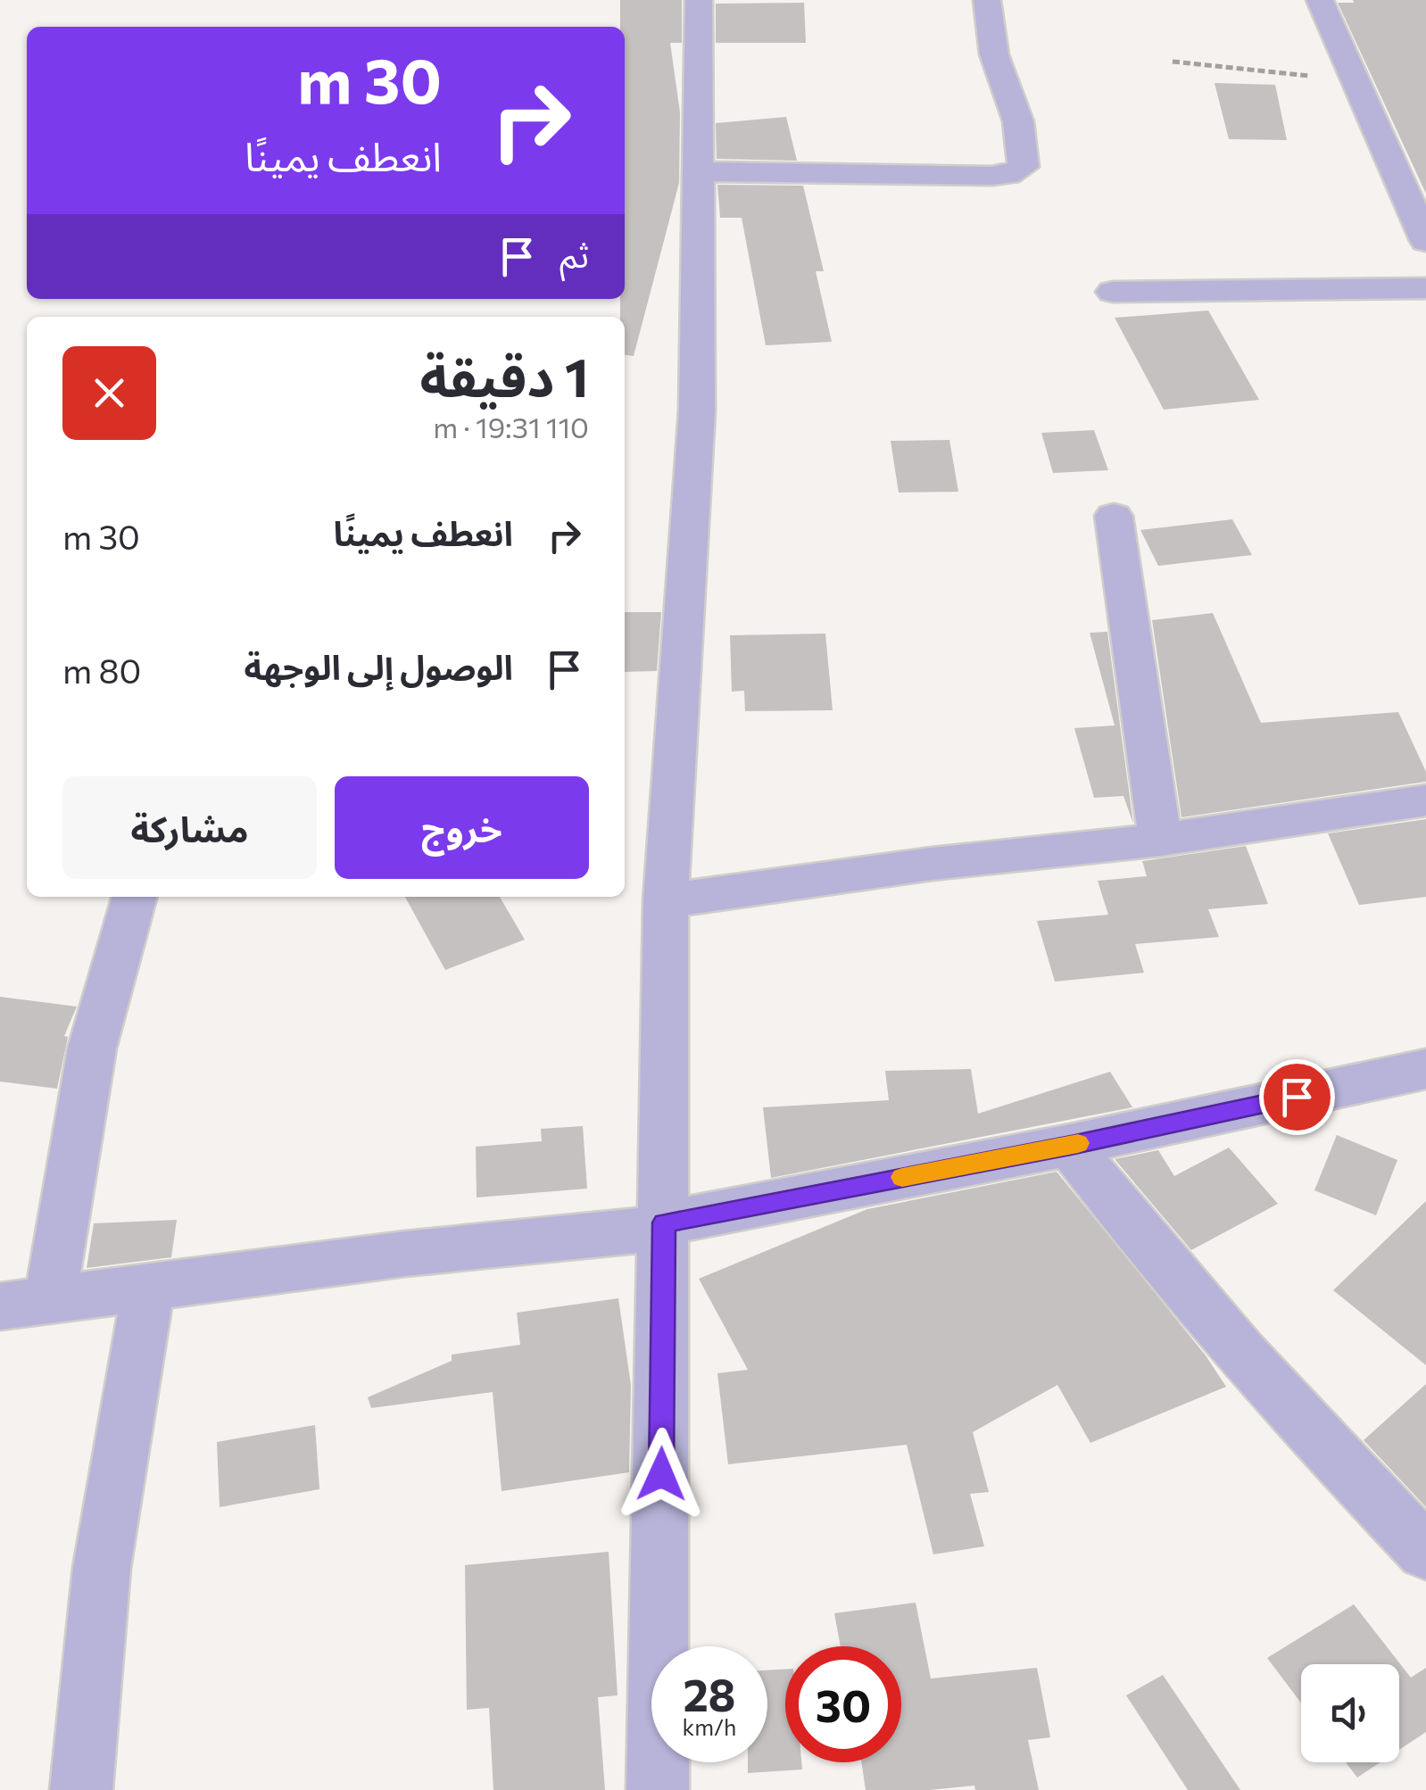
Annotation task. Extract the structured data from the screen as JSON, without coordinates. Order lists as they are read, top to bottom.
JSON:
{
  "page": {
    "turn": ["30 m", "انعطف يمينًا"],
    "then": "ثم",
    "heading": ["1 دقيقة", "110 m · 19:31"],
    "list": [
      {
        "name": "انعطف يمينًا",
        "value": "30 m"
      },
      {
        "name": "الوصول إلى الوجهة",
        "value": "80 m"
      }
    ],
    "buttons": ["خروج", "مشاركة"],
    "speed": "28 km/h",
    "limit": "30"
  }
}
